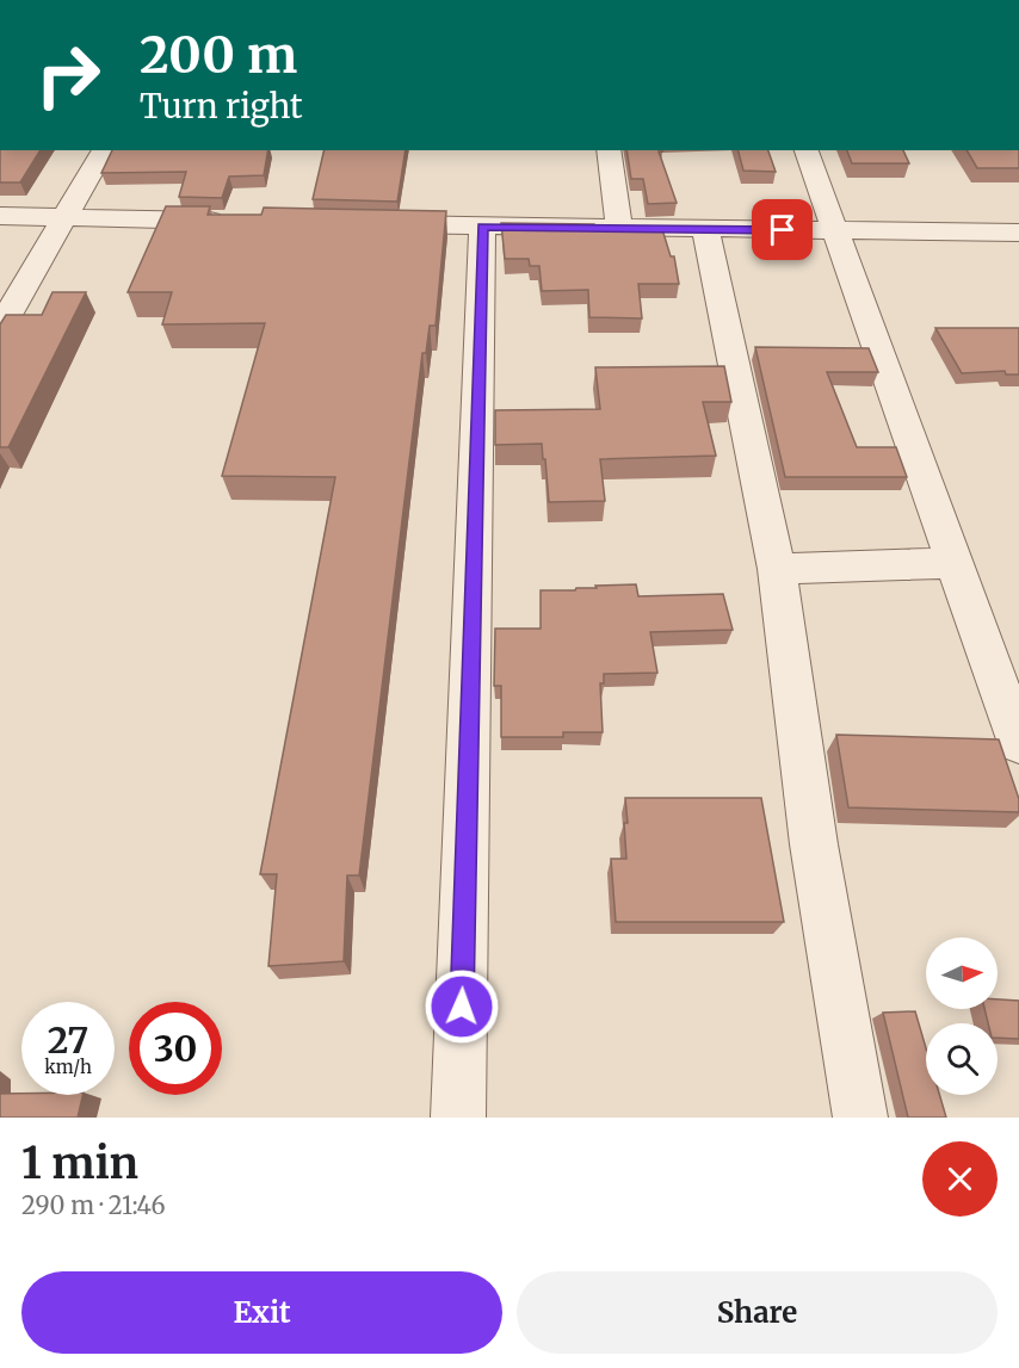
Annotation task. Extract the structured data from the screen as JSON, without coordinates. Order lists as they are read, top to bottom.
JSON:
{
  "north": "right",
  "page": {
    "turn": ["200 m", "Turn right"],
    "speed": "27 km/h",
    "limit": "30",
    "heading": ["1 min", "290 m · 21:46"],
    "buttons": ["Exit", "Share"]
  }
}
